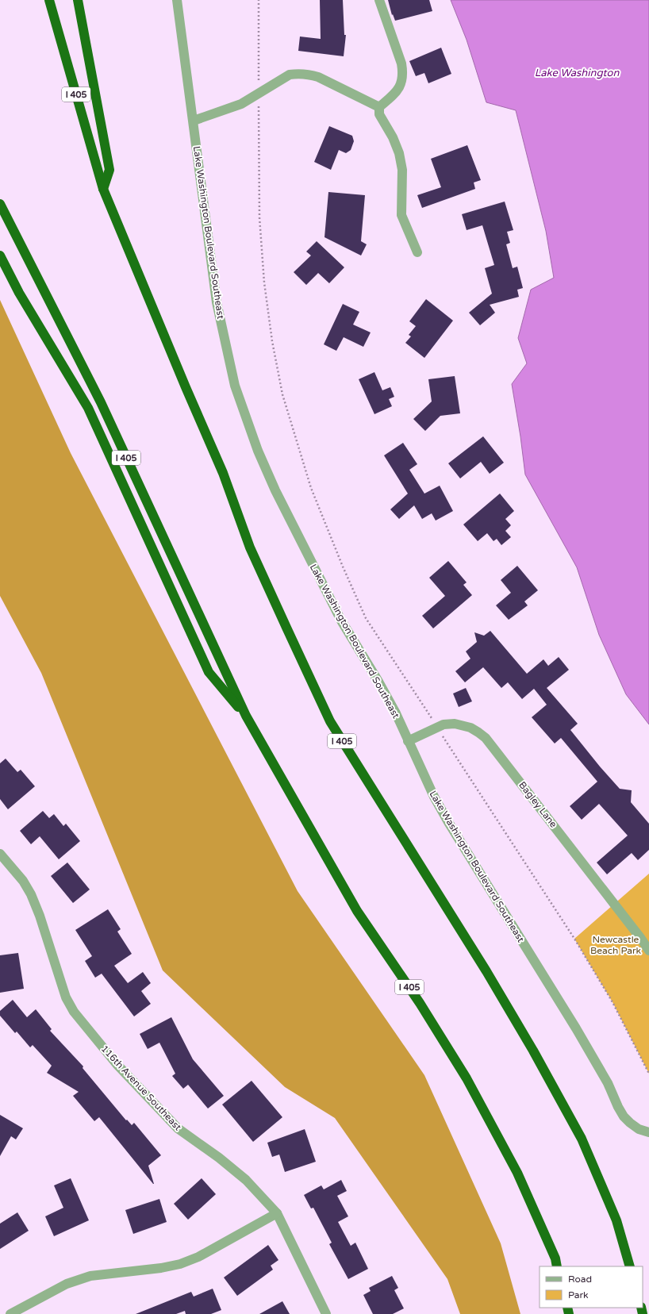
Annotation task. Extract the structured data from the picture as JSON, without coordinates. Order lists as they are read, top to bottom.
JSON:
{
  "streets": {
    "highway": ["I 405"],
    "street": ["Lake Washington Boulevard Southeast", "Bagley Lane", "116th Avenue Southeast"]
  },
  "crossings": [
    ["Lake Washington Boulevard Southeast", "Bagley Lane"]
  ],
  "water": ["Lake Washington"],
  "parks": ["Newcastle Beach Park"],
  "legend": ["Road", "Park"]
}
